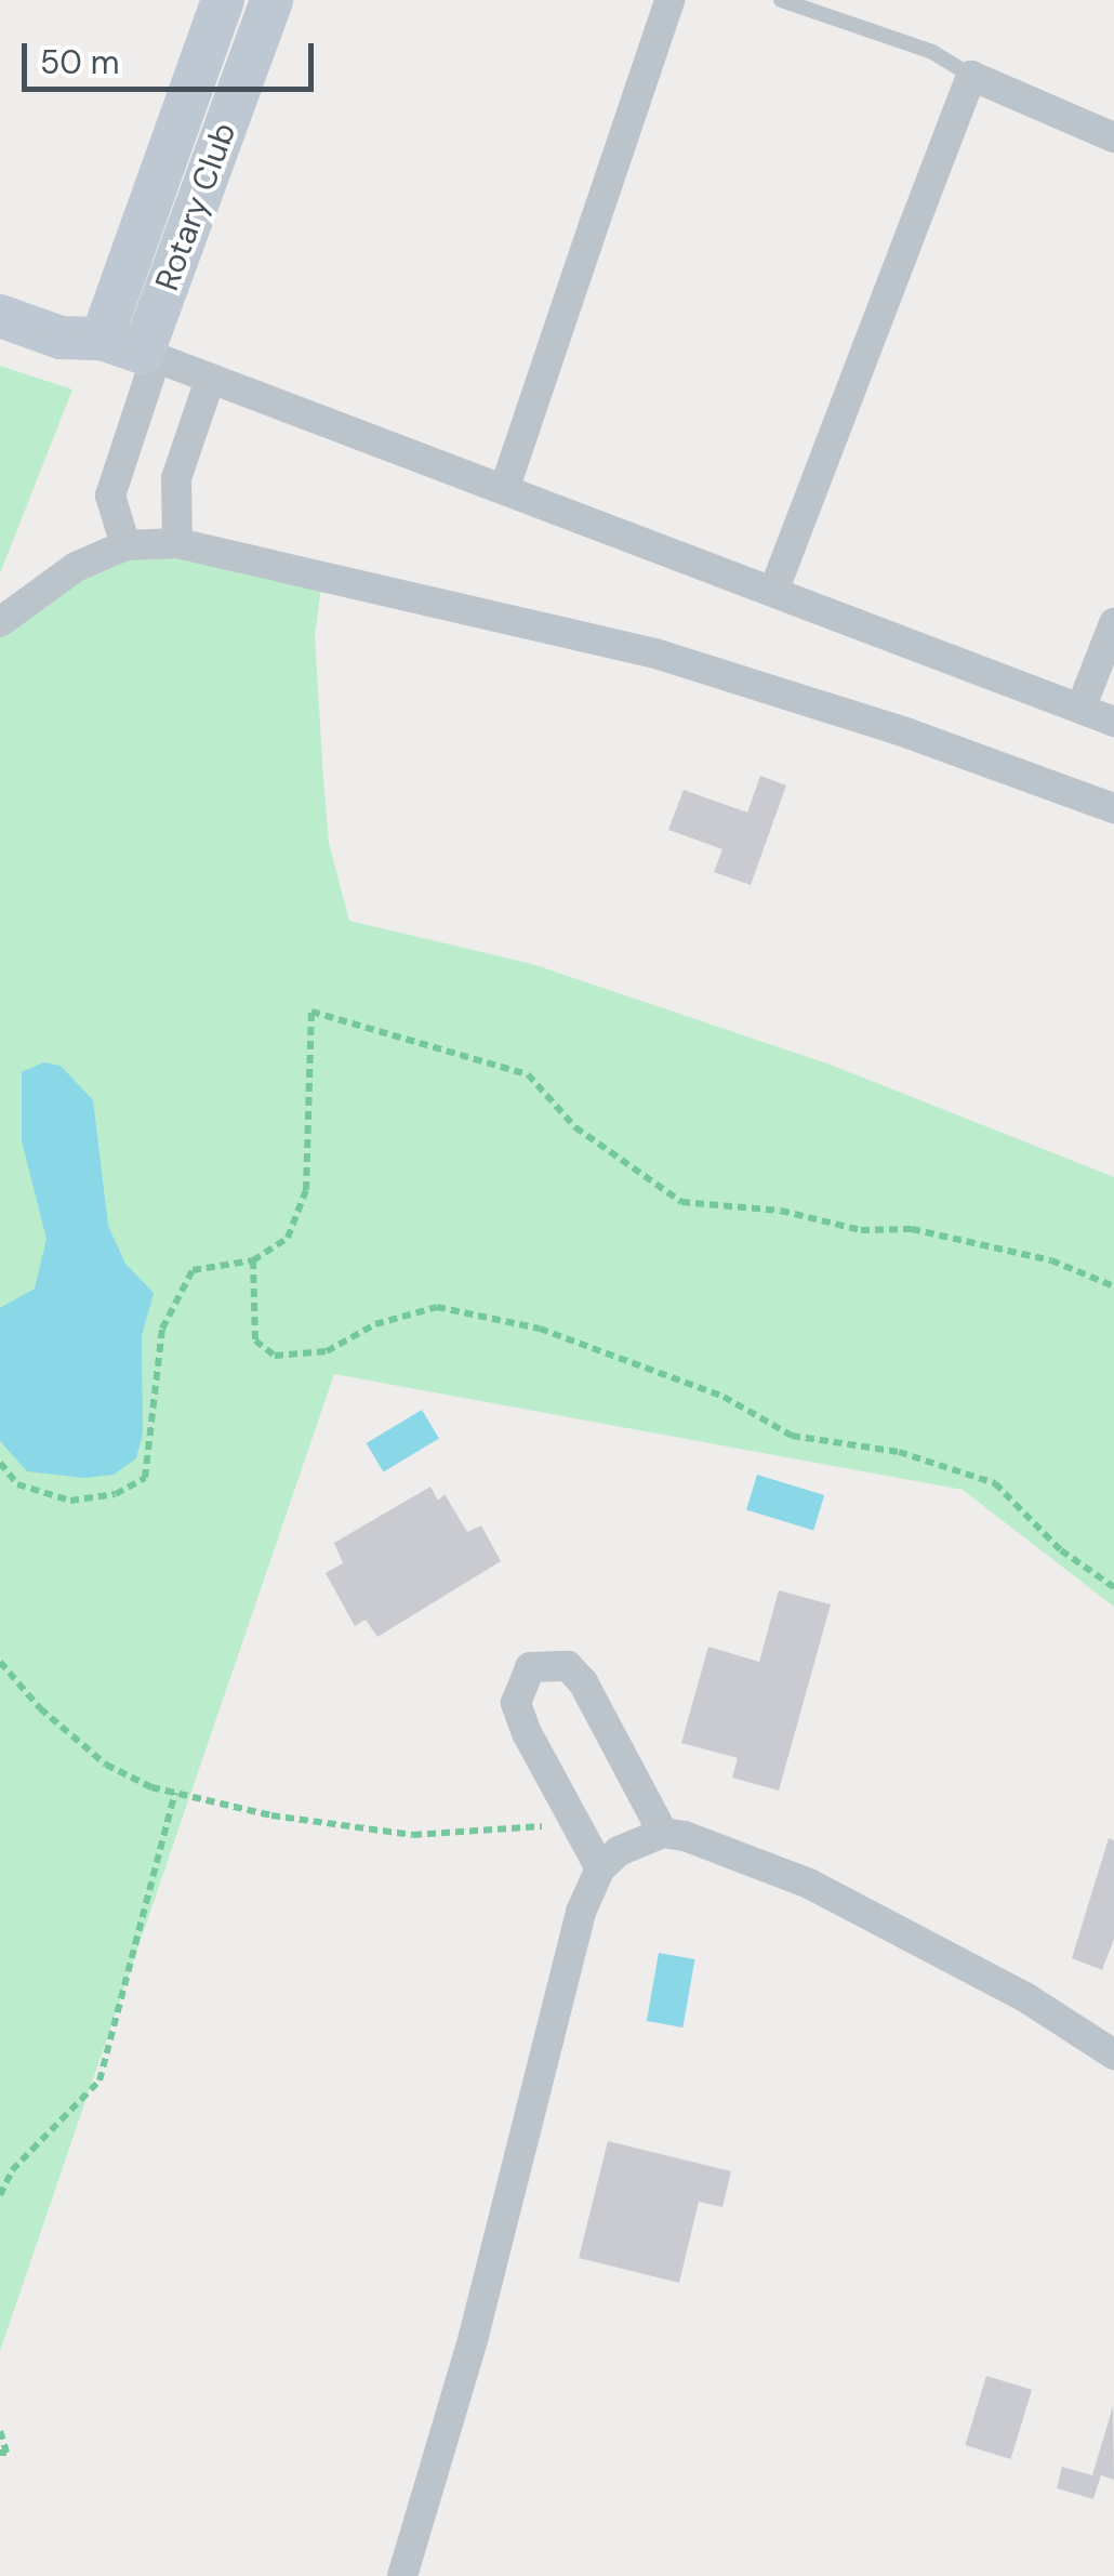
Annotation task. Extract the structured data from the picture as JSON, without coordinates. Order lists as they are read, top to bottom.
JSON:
{
  "streets": {
    "main road": ["Rotary Club"]
  },
  "scale_bar": "50 m"
}
